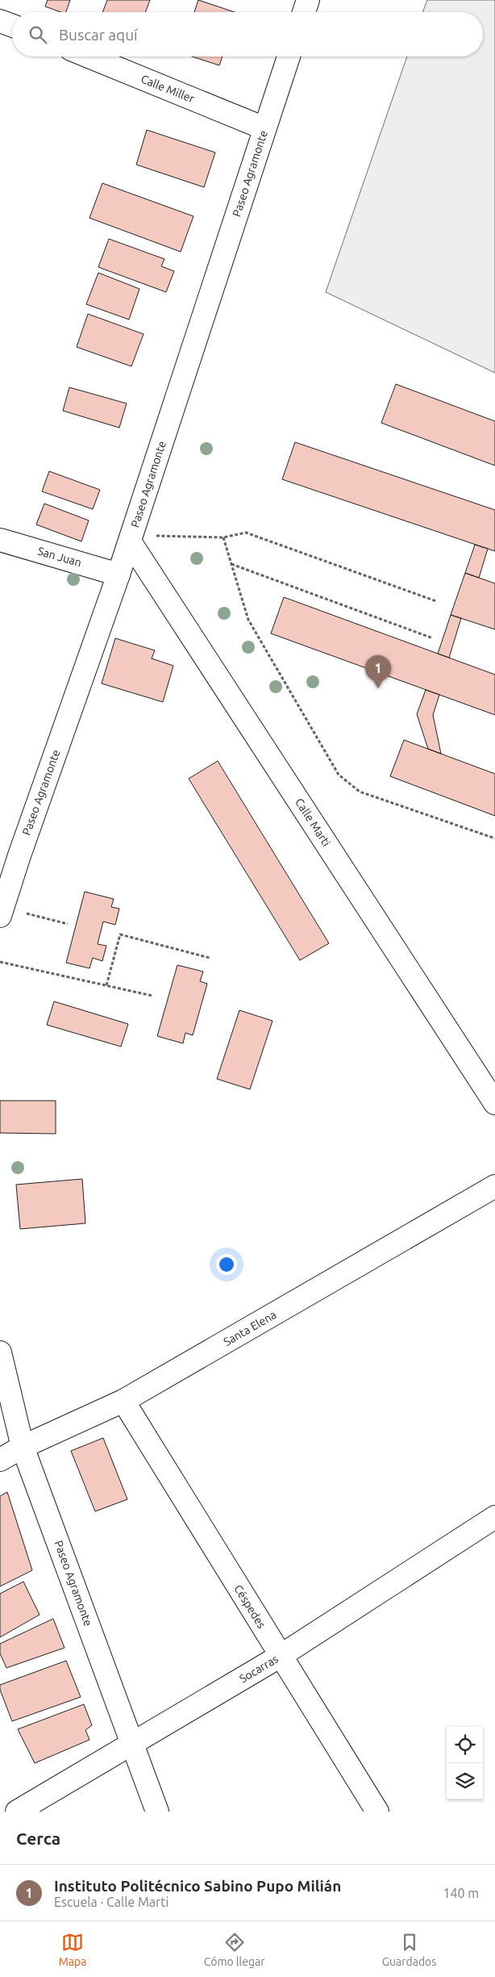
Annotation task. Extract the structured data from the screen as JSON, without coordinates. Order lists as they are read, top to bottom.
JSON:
{
  "streets": {
    "street": [
      "Calle Miller",
      "Paseo Agramonte",
      "San Juan",
      "Calle Marti",
      "Santa Elena",
      "Céspedes",
      "Socarras"
    ]
  },
  "crossings": [
    ["Calle Miller", "Paseo Agramonte"],
    ["Paseo Agramonte", "San Juan"],
    ["Paseo Agramonte", "Calle Marti"],
    ["Paseo Agramonte", "Santa Elena"],
    ["Paseo Agramonte", "Socarras"],
    ["Santa Elena", "Céspedes"],
    ["Céspedes", "Socarras"]
  ],
  "page": {
    "search": "Buscar aquí",
    "pins": "1",
    "heading": "Cerca",
    "list": [
      {
        "mark": "1",
        "name": "Instituto Politécnico Sabino Pupo Milián",
        "note": "Escuela · Calle Marti",
        "value": "140 m"
      }
    ],
    "nav": ["Mapa", "Cómo llegar", "Guardados"]
  }
}
